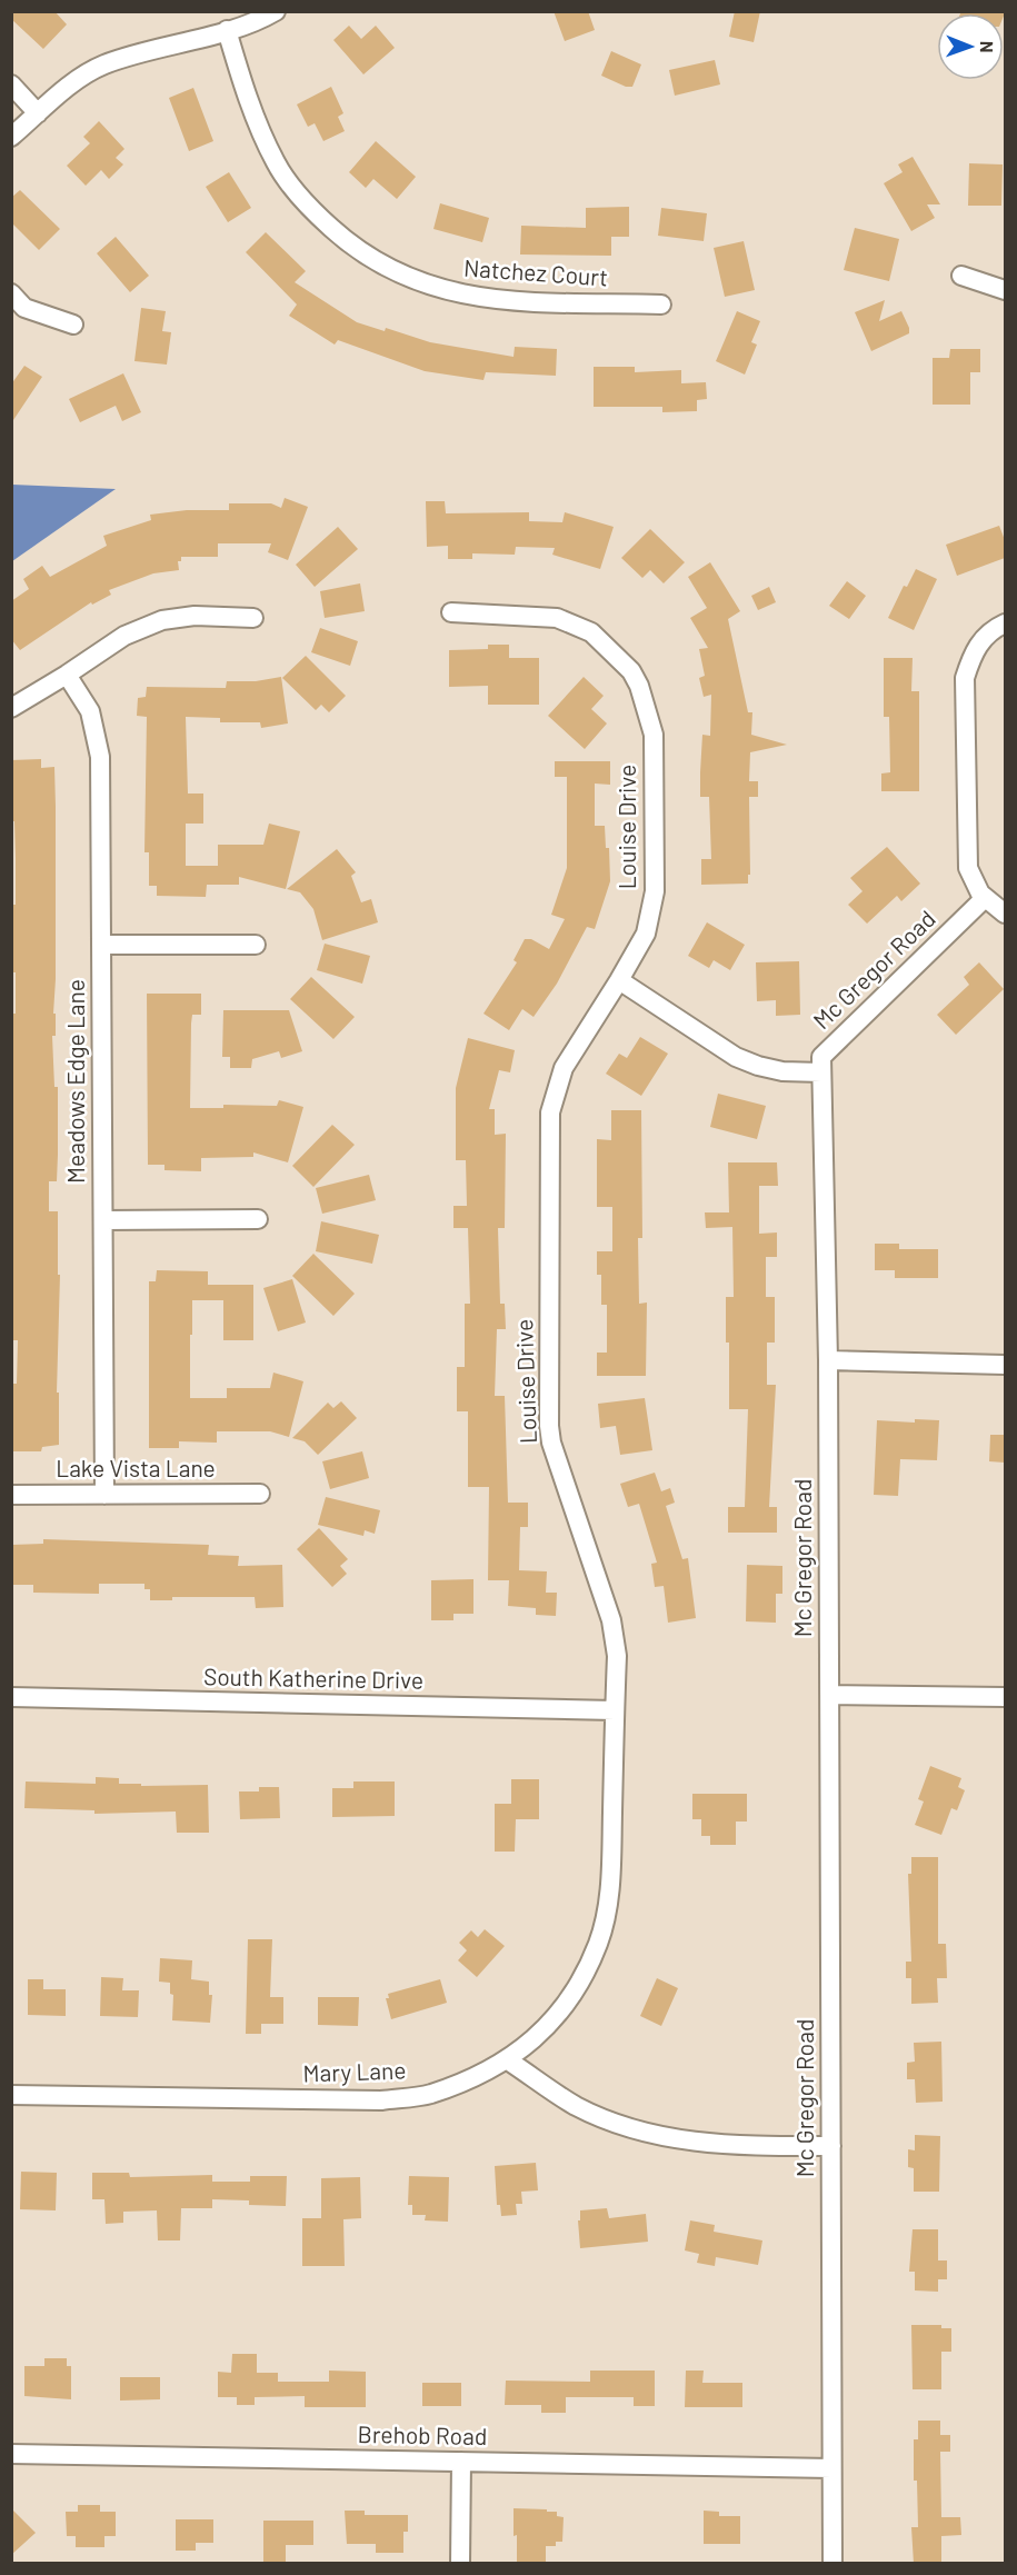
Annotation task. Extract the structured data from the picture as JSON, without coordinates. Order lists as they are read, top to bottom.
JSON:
{
  "streets": {
    "street": [
      "Natchez Court",
      "Louise Drive",
      "Mc Gregor Road",
      "Meadows Edge Lane",
      "Lake Vista Lane",
      "South Katherine Drive",
      "Mary Lane",
      "Brehob Road"
    ]
  },
  "crossings": [
    ["Louise Drive", "South Katherine Drive"],
    ["Louise Drive", "Mary Lane"],
    ["Mc Gregor Road", "Brehob Road"],
    ["Meadows Edge Lane", "Lake Vista Lane"]
  ],
  "north": "right"
}
